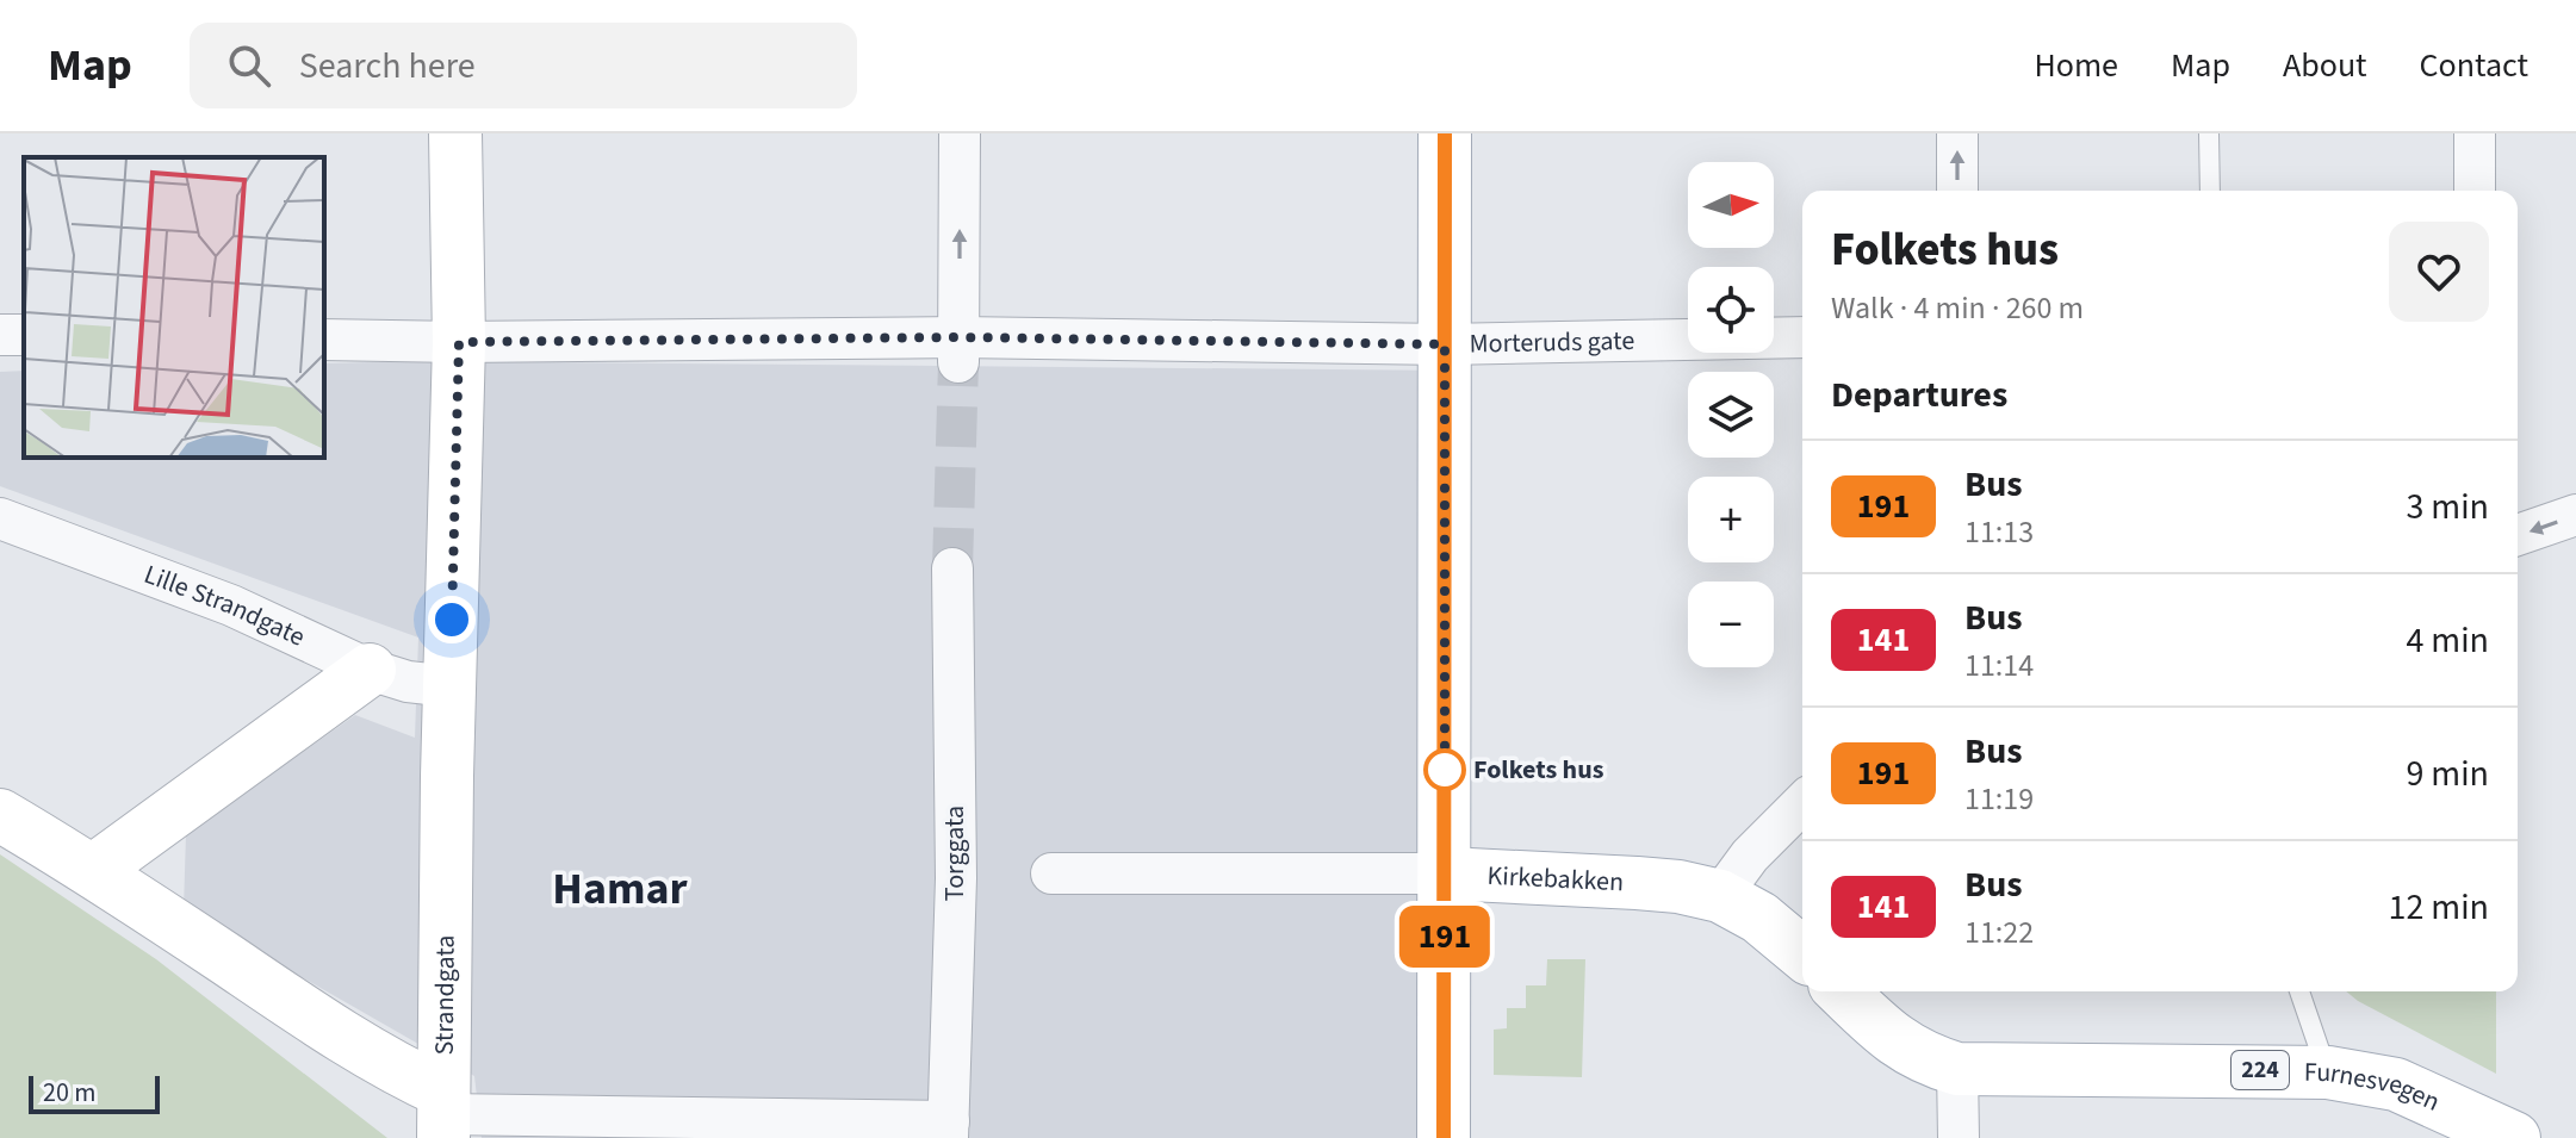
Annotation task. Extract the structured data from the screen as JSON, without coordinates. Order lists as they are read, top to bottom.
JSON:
{
  "streets": {
    "main road": [
      "Kirkebakken",
      "Strandgata",
      "224",
      "Furnesvegen"
    ],
    "street": ["Morteruds gate", "Lille Strandgate", "Torggata"]
  },
  "crossings": [
    ["Morteruds gate", "Strandgata"],
    ["Lille Strandgate", "Strandgata"],
    ["224", "Furnesvegen"]
  ],
  "districts": ["Hamar"],
  "places": ["Folkets hus"],
  "lines": ["bus line 191"],
  "scale_bar": "20 m",
  "north": "right",
  "page": {
    "header": "Map",
    "search": "Search here",
    "nav": [
      "Home",
      "Map",
      "About",
      "Contact"
    ],
    "on_map": "191",
    "map_buttons": ["+", "−"],
    "heading": [
      ["Folkets hus", "Walk · 4 min · 260 m"],
      "Departures"
    ],
    "list": [
      {
        "mark": "191",
        "name": "Bus",
        "note": "11:13",
        "value": "3 min"
      },
      {
        "mark": "141",
        "name": "Bus",
        "note": "11:14",
        "value": "4 min"
      },
      {
        "mark": "191",
        "name": "Bus",
        "note": "11:19",
        "value": "9 min"
      },
      {
        "mark": "141",
        "name": "Bus",
        "note": "11:22",
        "value": "12 min"
      }
    ],
    "scale": "20 m"
  }
}
